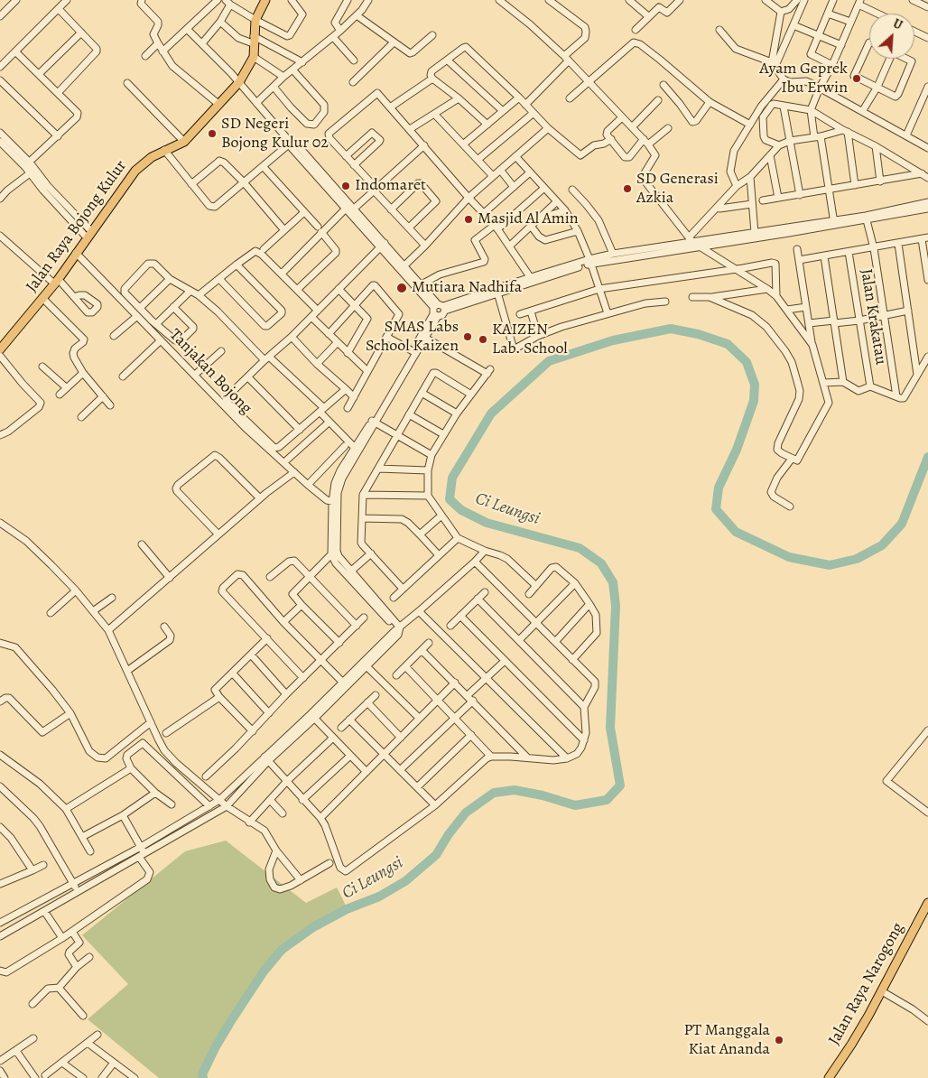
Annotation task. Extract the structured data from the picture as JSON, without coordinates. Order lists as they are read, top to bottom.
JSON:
{
  "streets": {
    "main road": ["Jalan Raya Bojong Kulur", "Jalan Raya Narogong"],
    "street": ["Jalan Krakatau", "Tanjakan Bojong"]
  },
  "crossings": [
    ["Jalan Raya Bojong Kulur", "Tanjakan Bojong"]
  ],
  "water": ["Ci Leungsi"],
  "places": [
    "Ayam Geprek Ibu Erwin",
    "SD Negeri Bojong Kulur 02",
    "Indomaret",
    "SD Generasi Azkia",
    "Masjid Al Amin",
    "Mutiara Nadhifa",
    "SMAS Labs School Kaizen",
    "KAIZEN Lab. School",
    "PT Manggala Kiat Ananda"
  ],
  "north": "top right"
}
